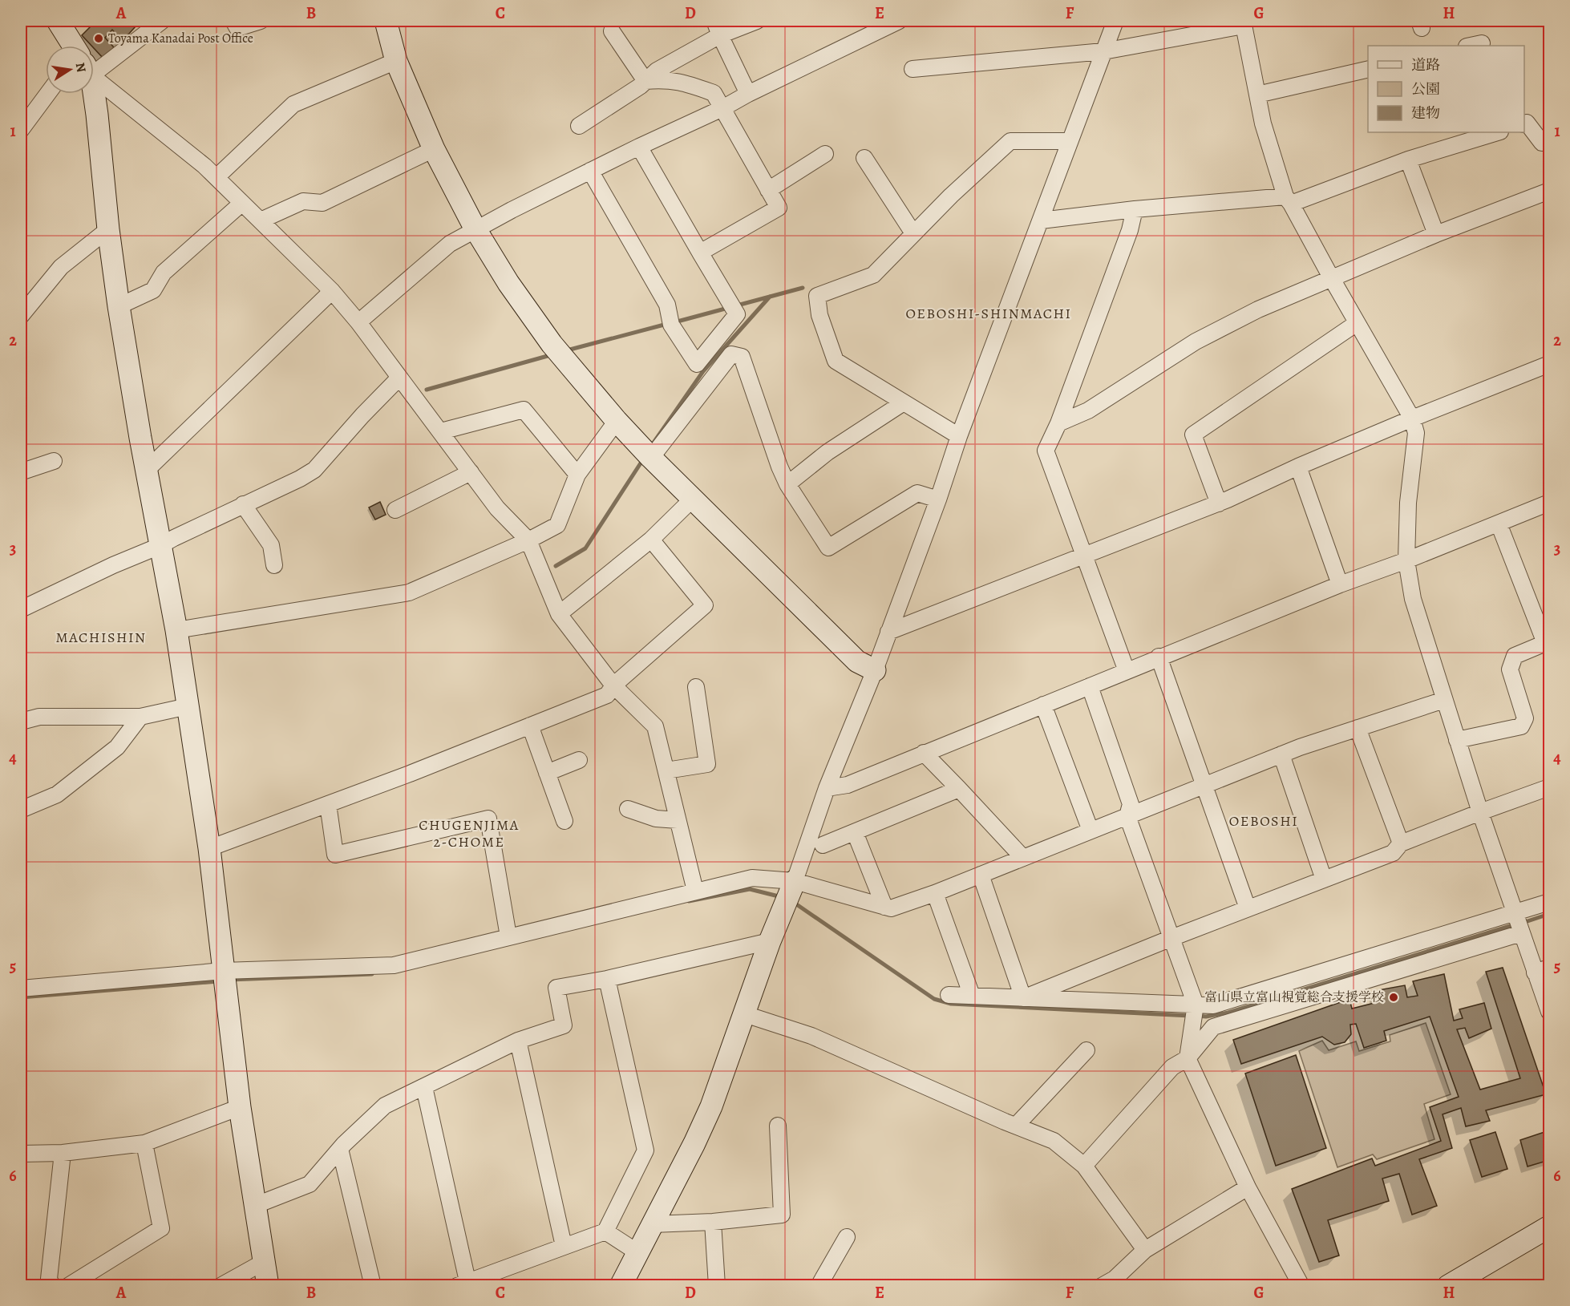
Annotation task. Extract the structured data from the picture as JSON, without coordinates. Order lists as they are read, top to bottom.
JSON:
{
  "districts": [
    "OEBOSHI-SHINMACHI",
    "MACHISHIN",
    "OEBOSHI",
    "CHUGENJIMA 2-CHOME"
  ],
  "places": ["Toyama Kanadai Post Office", "富山県立富山視覚総合支援学校"],
  "legend": ["道路", "公園", "建物"],
  "north": "right",
  "grid": {
    "columns": [
      "A",
      "B",
      "C",
      "D",
      "E",
      "F",
      "G",
      "H"
    ],
    "rows": [
      "1",
      "2",
      "3",
      "4",
      "5",
      "6"
    ]
  }
}
